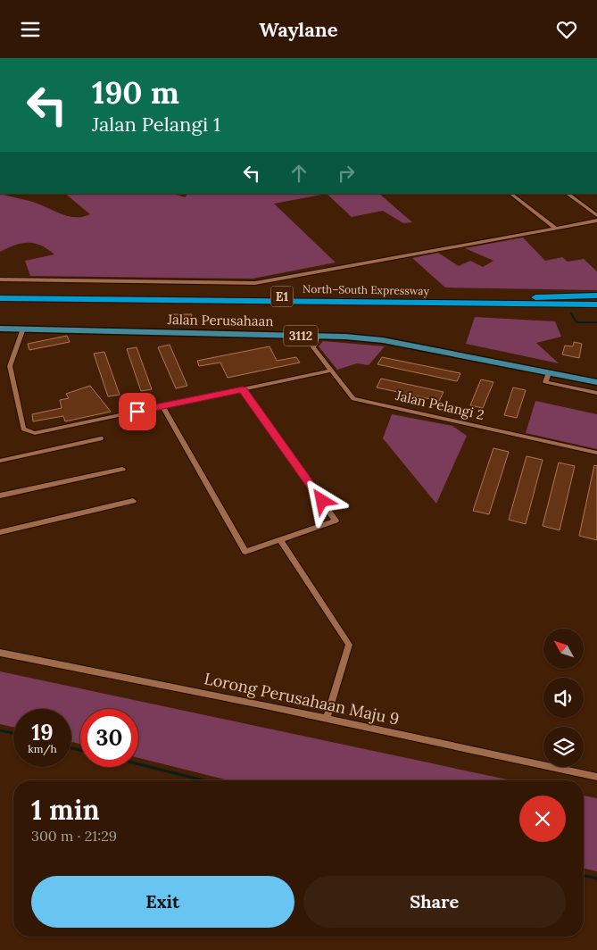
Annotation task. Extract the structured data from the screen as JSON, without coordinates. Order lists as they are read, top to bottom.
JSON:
{
  "streets": {
    "highway": ["North–South Expressway", "E1"],
    "main road": ["Jalan Perusahaan", "3112"],
    "street": ["Jalan Pelangi 2", "Lorong Perusahaan Maju 9"]
  },
  "crossings": [
    ["Jalan Perusahaan", "Jalan Pelangi 2"]
  ],
  "north": "top left",
  "page": {
    "header": "Waylane",
    "turn": ["190 m", "Jalan Pelangi 1"],
    "speed": "19 km/h",
    "limit": "30",
    "heading": ["1 min", "300 m · 21:29"],
    "buttons": ["Exit", "Share"]
  }
}
